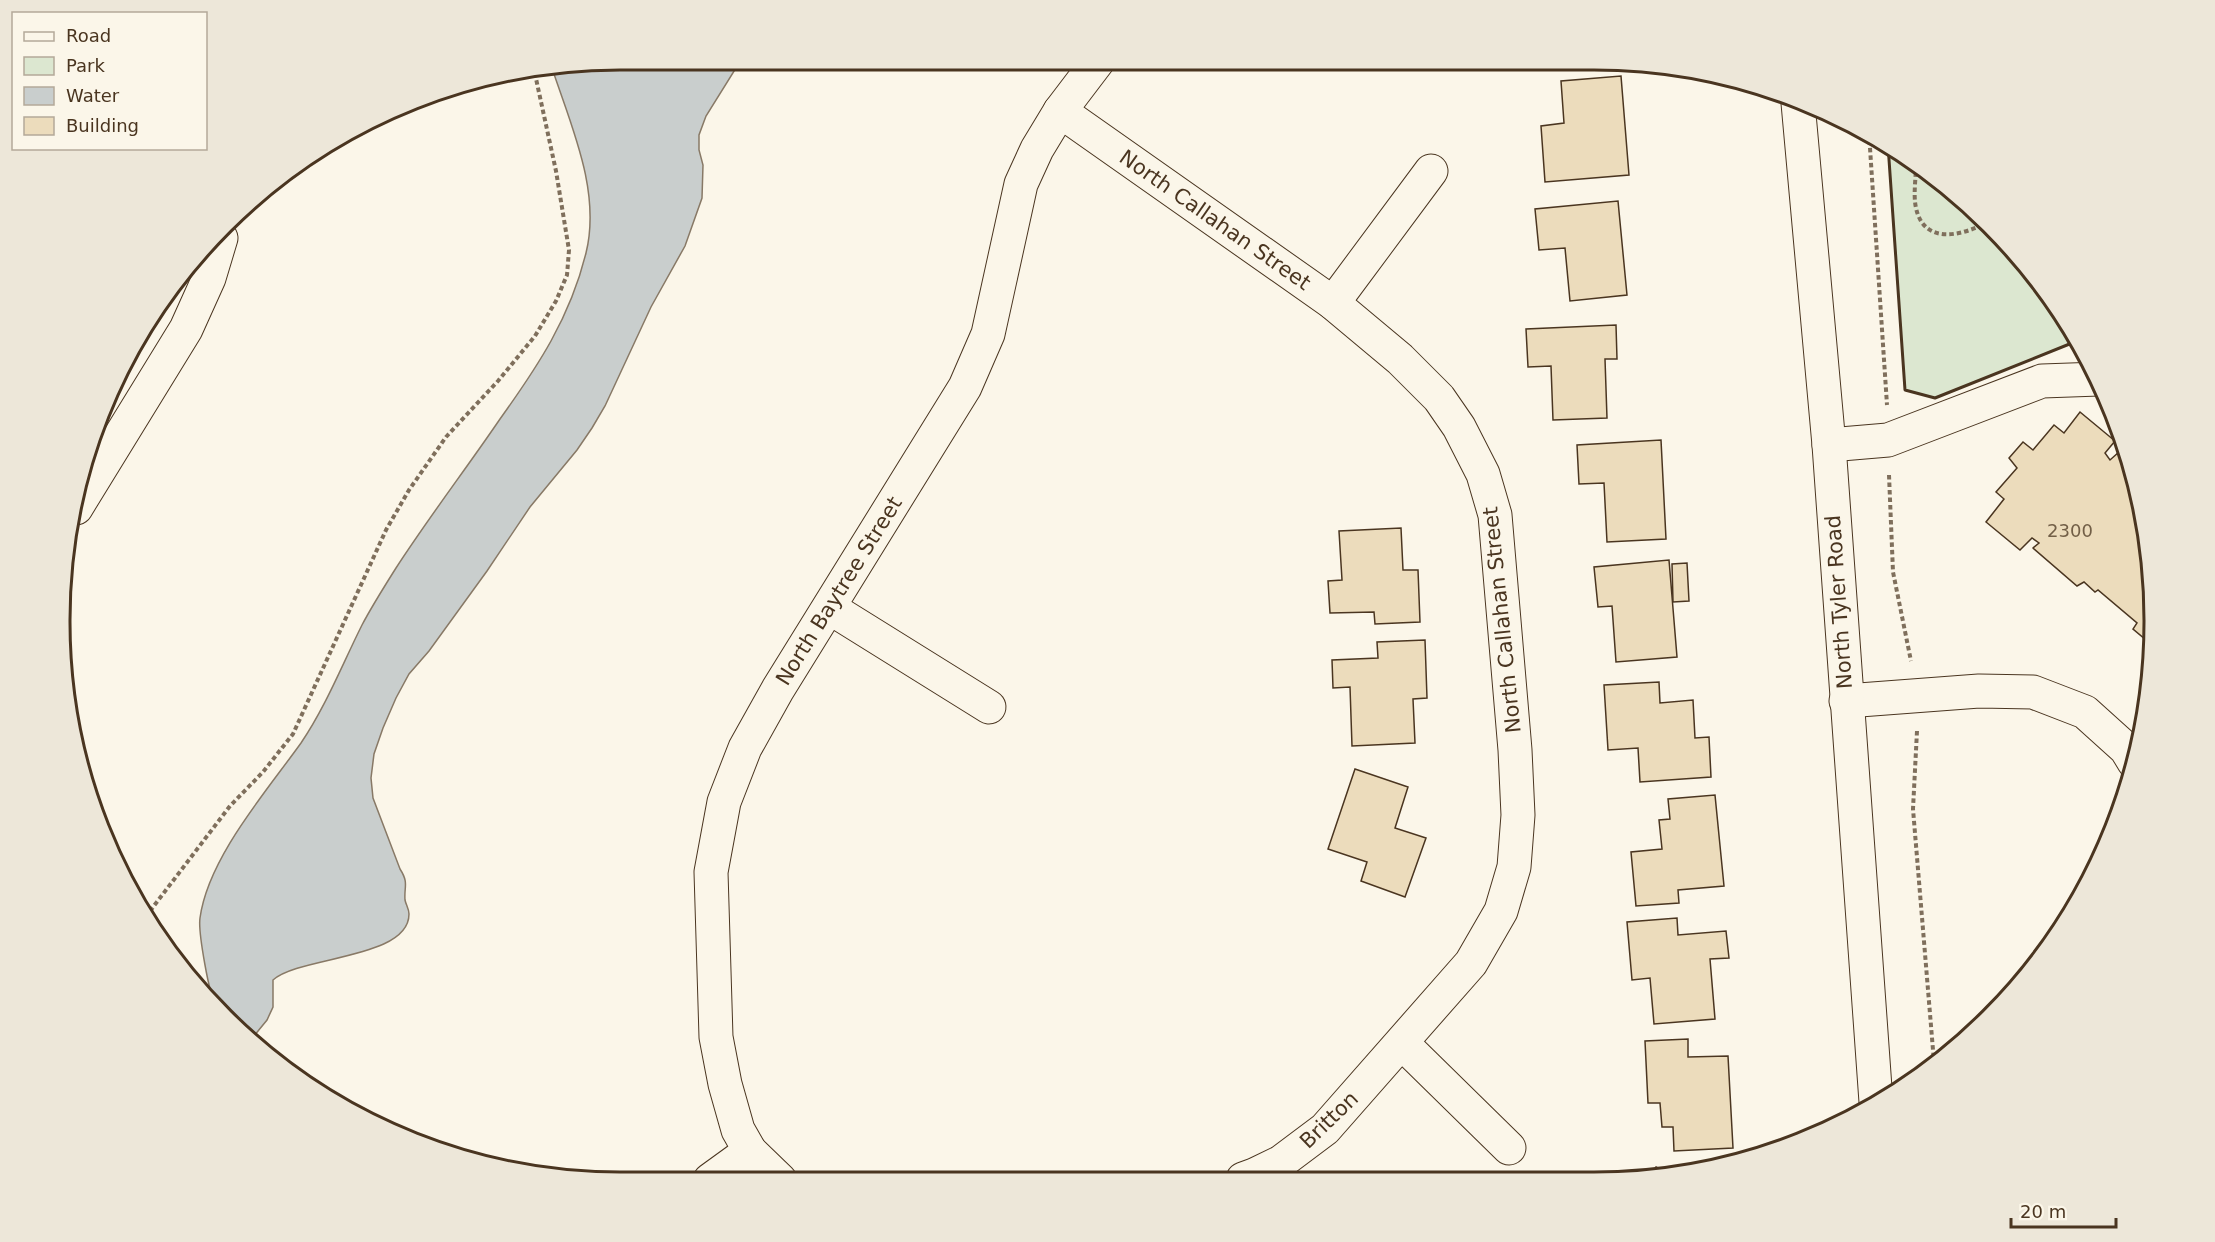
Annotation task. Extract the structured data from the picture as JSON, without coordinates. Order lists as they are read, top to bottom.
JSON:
{
  "streets": {
    "street": [
      "North Callahan Street",
      "North Baytree Street",
      "North Tyler Road",
      "Britton"
    ]
  },
  "crossings": [
    ["North Callahan Street", "North Baytree Street"],
    ["North Callahan Street", "Britton"]
  ],
  "house_numbers": ["2300"],
  "legend": [
    "Road",
    "Park",
    "Water",
    "Building"
  ],
  "scale_bar": "20 m"
}
